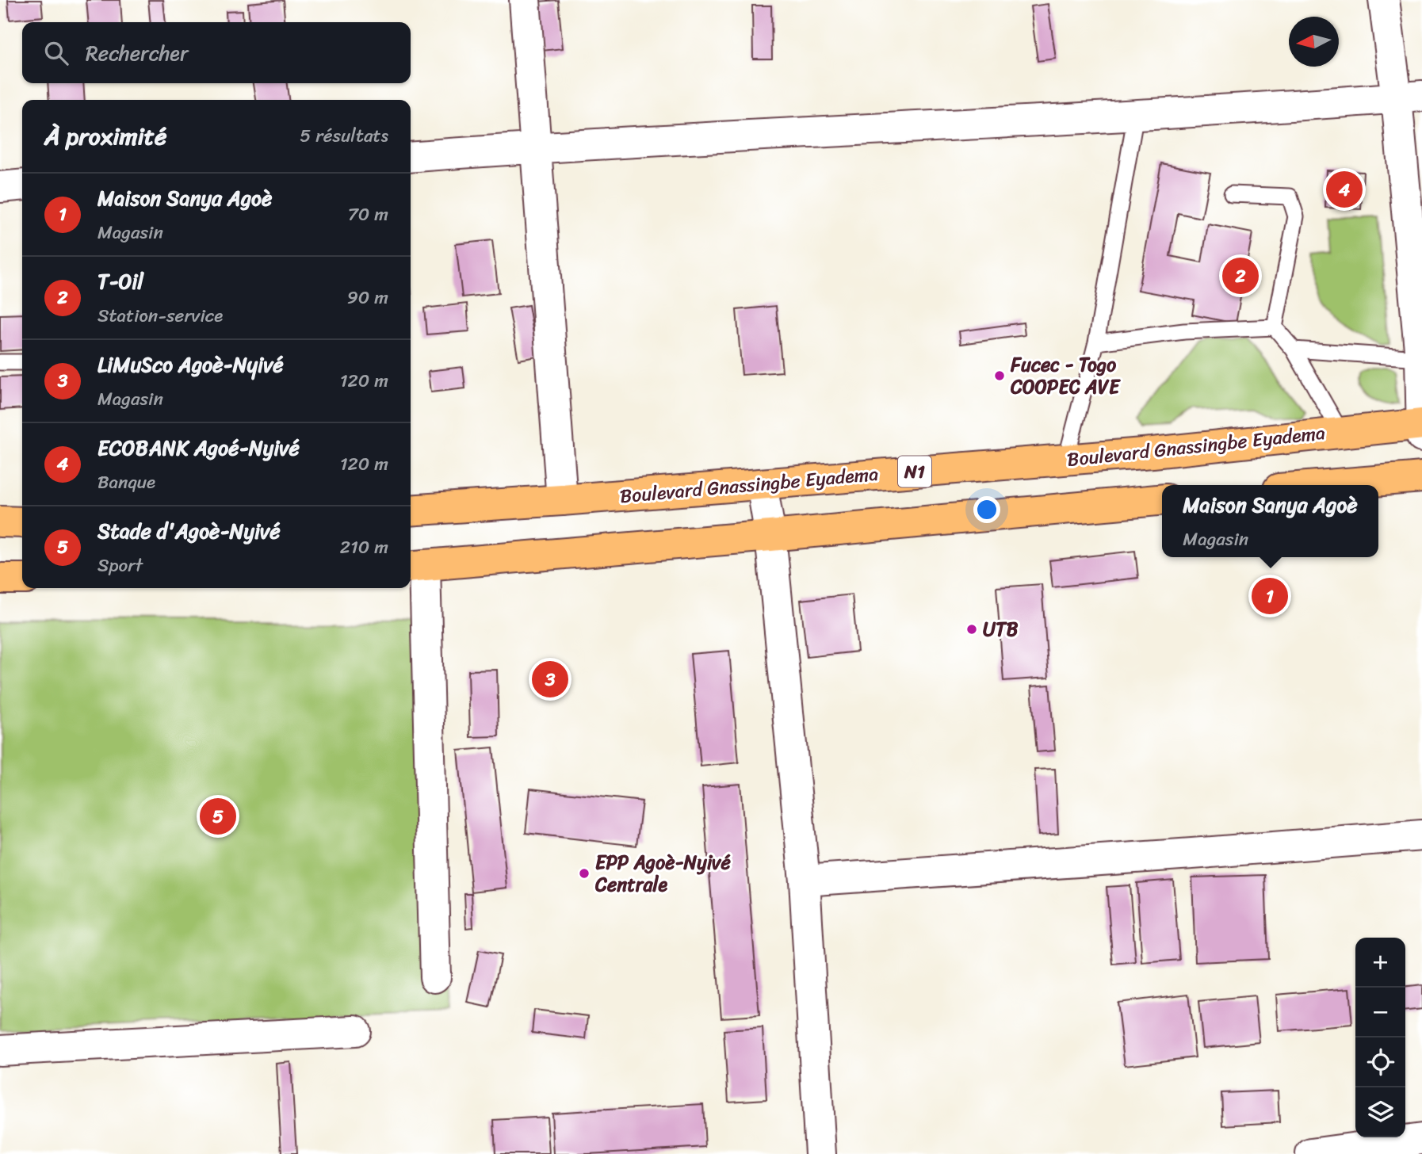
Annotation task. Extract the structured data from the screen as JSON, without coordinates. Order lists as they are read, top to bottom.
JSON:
{
  "streets": {
    "highway": ["Boulevard Gnassingbe Eyadema", "N1"]
  },
  "places": ["Fucec - Togo COOPEC AVE", "UTB", "EPP Agoè-Nyivé Centrale"],
  "north": "left",
  "page": {
    "search": "Rechercher",
    "heading": ["À proximité", "5 résultats"],
    "pins": [
      "4",
      "2",
      "1",
      "3",
      "5"
    ],
    "list": [
      {
        "mark": "1",
        "name": "Maison Sanya Agoè",
        "note": "Magasin",
        "value": "70 m"
      },
      {
        "mark": "2",
        "name": "T-Oil",
        "note": "Station-service",
        "value": "90 m"
      },
      {
        "mark": "3",
        "name": "LiMuSco Agoè-Nyivé",
        "note": "Magasin",
        "value": "120 m"
      },
      {
        "mark": "4",
        "name": "ECOBANK Agoé-Nyivé",
        "note": "Banque",
        "value": "120 m"
      },
      {
        "mark": "5",
        "name": "Stade d'Agoè-Nyivé",
        "note": "Sport",
        "value": "210 m"
      }
    ],
    "popup": ["Maison Sanya Agoè", "Magasin"],
    "map_buttons": ["+", "−"]
  }
}
